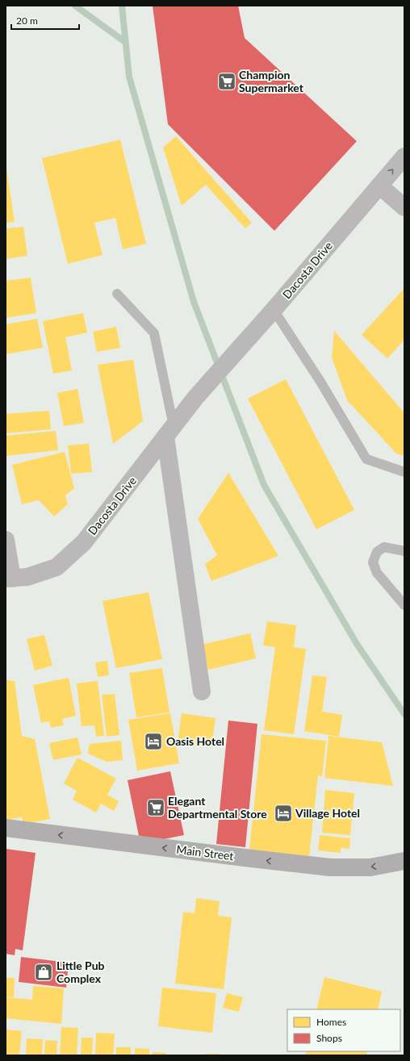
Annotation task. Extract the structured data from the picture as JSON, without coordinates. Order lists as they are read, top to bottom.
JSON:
{
  "streets": {
    "street": ["Dacosta Drive", "Main Street"]
  },
  "one_way": ["Main Street"],
  "places": {
    "supermarket": ["Champion Supermarket", "Elegant Departmental Store"],
    "hotel": ["Oasis Hotel", "Village Hotel"],
    "shop": ["Little Pub Complex"]
  },
  "legend": ["Homes", "Shops"],
  "scale_bar": "20 m"
}
